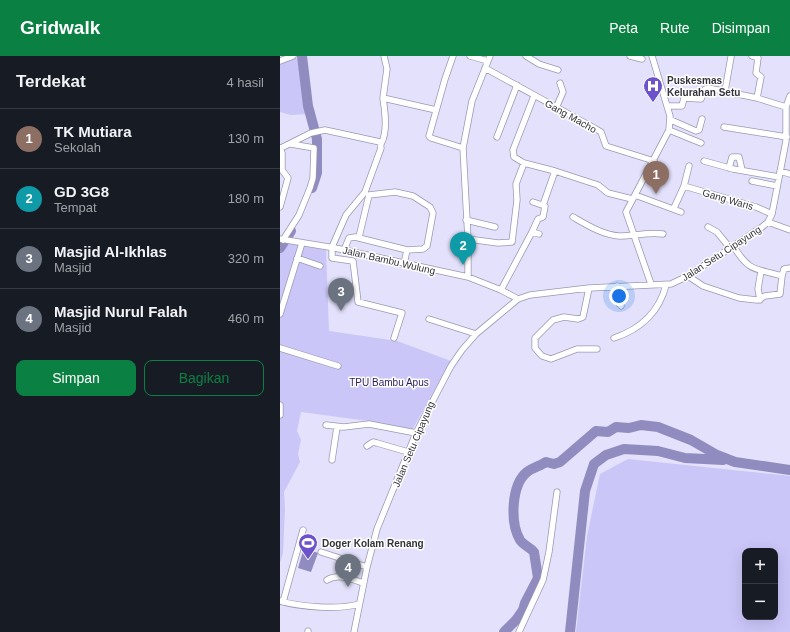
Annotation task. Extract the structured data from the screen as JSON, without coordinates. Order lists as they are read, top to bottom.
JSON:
{
  "streets": {
    "street": [
      "Gang Macho",
      "Gang Waris",
      "Jalan Setu Cipayung",
      "Jalan Bambu Wulung"
    ]
  },
  "crossings": [
    ["Gang Waris", "Jalan Setu Cipayung"],
    ["Jalan Setu Cipayung", "Jalan Bambu Wulung"]
  ],
  "parks": ["TPU Bambu Apus"],
  "places": {
    "hospital": ["Puskesmas Kelurahan Setu"],
    "sports": ["Doger Kolam Renang"]
  },
  "page": {
    "header": "Gridwalk",
    "nav": ["Peta", "Rute", "Disimpan"],
    "heading": ["Terdekat", "4 hasil"],
    "list": [
      {
        "mark": "1",
        "name": "TK Mutiara",
        "note": "Sekolah",
        "value": "130 m"
      },
      {
        "mark": "2",
        "name": "GD 3G8",
        "note": "Tempat",
        "value": "180 m"
      },
      {
        "mark": "3",
        "name": "Masjid Al-Ikhlas",
        "note": "Masjid",
        "value": "320 m"
      },
      {
        "mark": "4",
        "name": "Masjid Nurul Falah",
        "note": "Masjid",
        "value": "460 m"
      }
    ],
    "pins": [
      "1",
      "2",
      "3",
      "4"
    ],
    "buttons": ["Simpan", "Bagikan"],
    "map_buttons": ["+", "−"]
  }
}
